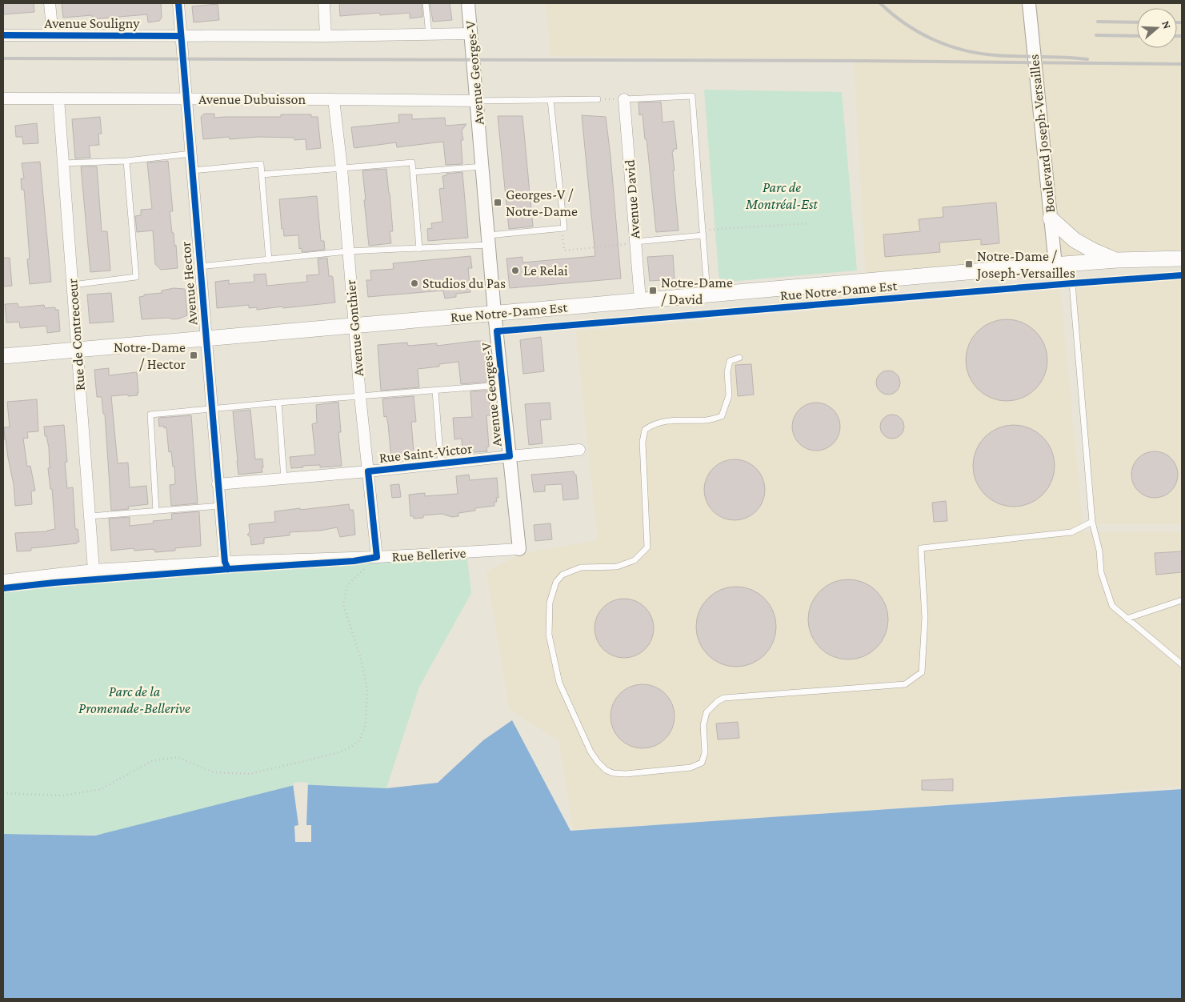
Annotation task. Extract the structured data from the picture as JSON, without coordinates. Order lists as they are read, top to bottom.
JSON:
{
  "streets": {
    "main road": ["Rue Notre-Dame Est"],
    "street": [
      "Avenue Souligny",
      "Avenue Georges-V",
      "Avenue Dubuisson",
      "Boulevard Joseph-Versailles",
      "Avenue David",
      "Avenue Hector",
      "Avenue Gonthier",
      "Rue de Contrecoeur",
      "Rue Saint-Victor",
      "Rue Bellerive"
    ]
  },
  "crossings": [
    ["Avenue Souligny", "Avenue Georges-V"],
    ["Avenue Souligny", "Avenue Hector"],
    ["Avenue Georges-V", "Avenue Dubuisson"],
    ["Avenue Georges-V", "Rue Notre-Dame Est"],
    ["Avenue Georges-V", "Rue Saint-Victor"],
    ["Avenue Georges-V", "Rue Bellerive"],
    ["Avenue Dubuisson", "Avenue Hector"],
    ["Avenue Dubuisson", "Avenue Gonthier"],
    ["Avenue Dubuisson", "Rue de Contrecoeur"],
    ["Boulevard Joseph-Versailles", "Rue Notre-Dame Est"],
    ["Avenue David", "Rue Notre-Dame Est"],
    ["Avenue Hector", "Rue Notre-Dame Est"],
    ["Avenue Hector", "Rue Saint-Victor"],
    ["Avenue Hector", "Rue Bellerive"],
    ["Rue Notre-Dame Est", "Avenue Gonthier"],
    ["Rue Notre-Dame Est", "Rue de Contrecoeur"],
    ["Avenue Gonthier", "Rue Saint-Victor"],
    ["Avenue Gonthier", "Rue Bellerive"],
    ["Rue de Contrecoeur", "Rue Bellerive"]
  ],
  "parks": ["Parc de Montréal-Est", "Parc de la Promenade-Bellerive"],
  "places": {
    "transit": [
      "Georges-V / Notre-Dame",
      "Notre-Dame / Joseph-Versailles",
      "Notre-Dame / David",
      "Notre-Dame / Hector"
    ],
    "other": ["Le Relai", "Studios du Pas"]
  },
  "north": "right"
}
